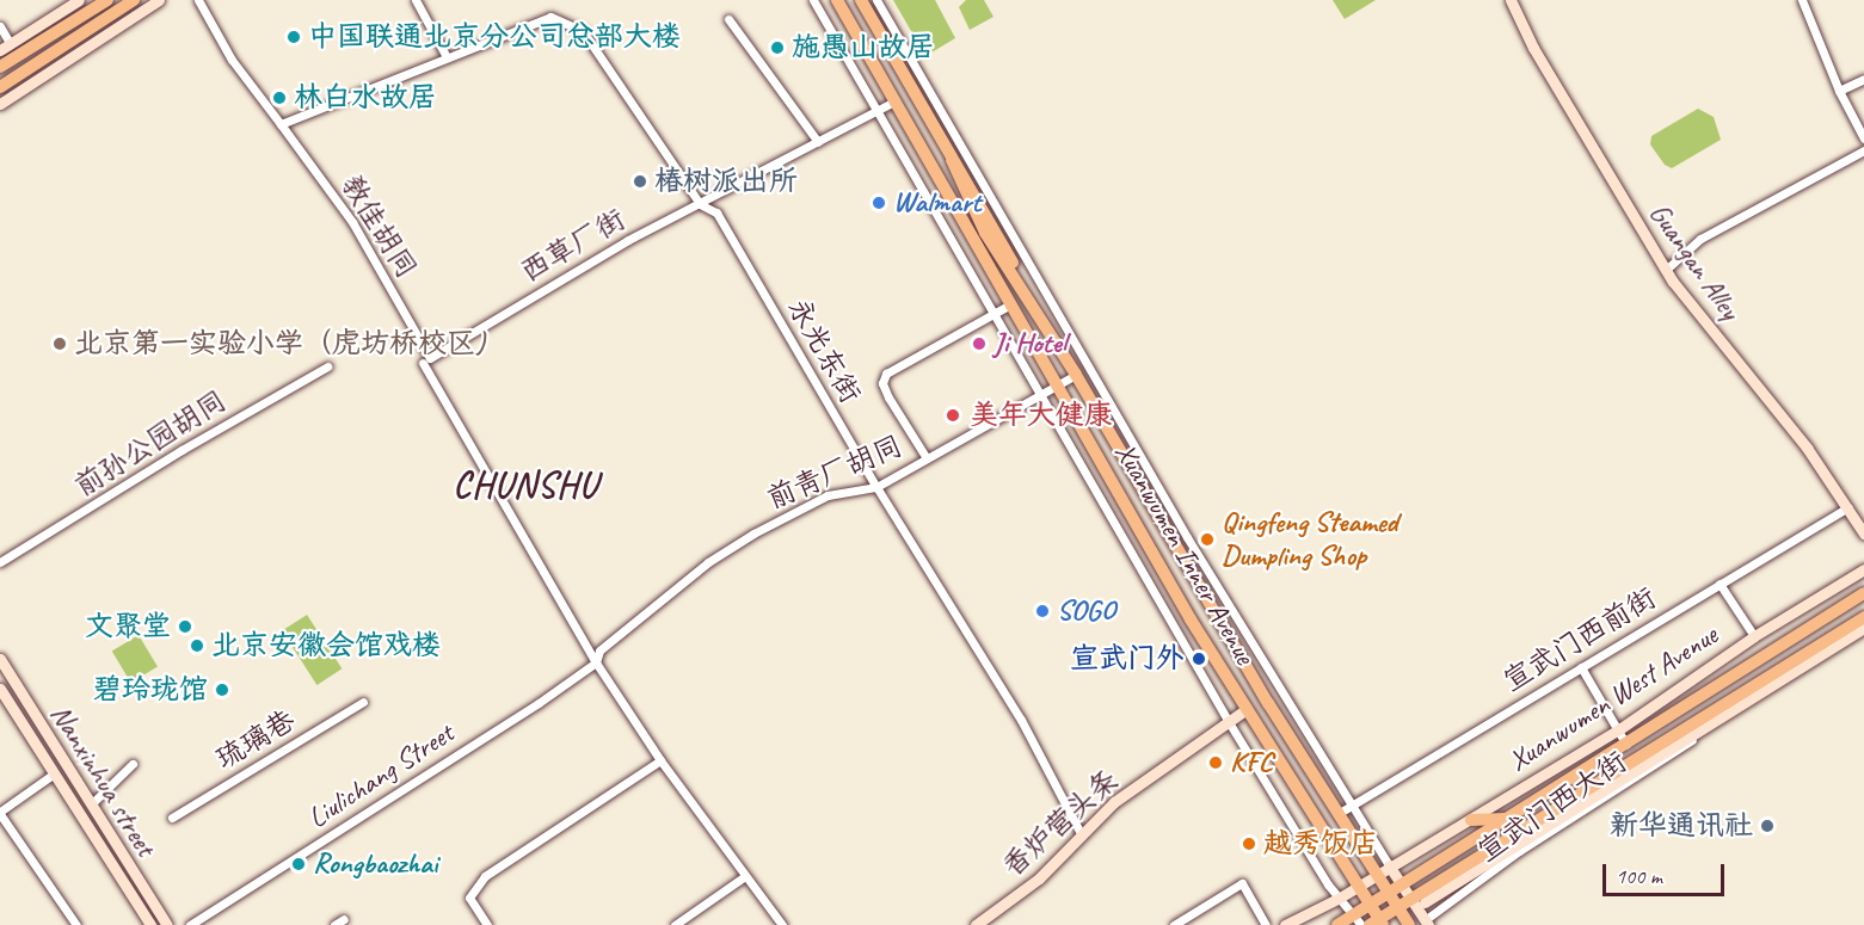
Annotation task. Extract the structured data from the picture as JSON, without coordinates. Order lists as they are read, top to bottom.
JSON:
{
  "streets": {
    "main road": ["Xuanwumen Inner Avenue", "Xuanwumen West Avenue"],
    "street": [
      "教佳胡同",
      "西草厂街",
      "Guangan Alley",
      "永光东街",
      "前孙公园胡同",
      "前青厂胡同",
      "宣武门西前街",
      "琉璃巷",
      "Liulichang Street",
      "Nanxinhua street",
      "宣武门西大街",
      "香炉营头条"
    ]
  },
  "crossings": [
    ["教佳胡同", "西草厂街"],
    ["教佳胡同", "永光东街"],
    ["教佳胡同", "前青厂胡同"],
    ["教佳胡同", "Liulichang Street"],
    ["西草厂街", "永光东街"],
    ["西草厂街", "Xuanwumen Inner Avenue"],
    ["Guangan Alley", "宣武门西前街"],
    ["永光东街", "前青厂胡同"],
    ["永光东街", "香炉营头条"],
    ["前青厂胡同", "Xuanwumen Inner Avenue"],
    ["前青厂胡同", "Liulichang Street"],
    ["Xuanwumen Inner Avenue", "宣武门西前街"],
    ["Xuanwumen Inner Avenue", "Xuanwumen West Avenue"],
    ["Xuanwumen Inner Avenue", "香炉营头条"]
  ],
  "districts": ["CHUNSHU"],
  "places": [
    "中国联通北京分公司总部大楼",
    "施愚山故居",
    "林白水故居",
    "椿树派出所",
    "Walmart",
    "北京第一实验小学（虎坊桥校区)",
    "Ji Hotel",
    "美年大健康",
    "Qingfeng Steamed Dumpling Shop",
    "SOGO",
    "文聚堂",
    "北京安徽会馆戏楼",
    "宣武门外",
    "碧玲珑馆",
    "KFC",
    "新华通讯社",
    "越秀饭店",
    "Rongbaozhai"
  ],
  "scale_bar": "100 m"
}
